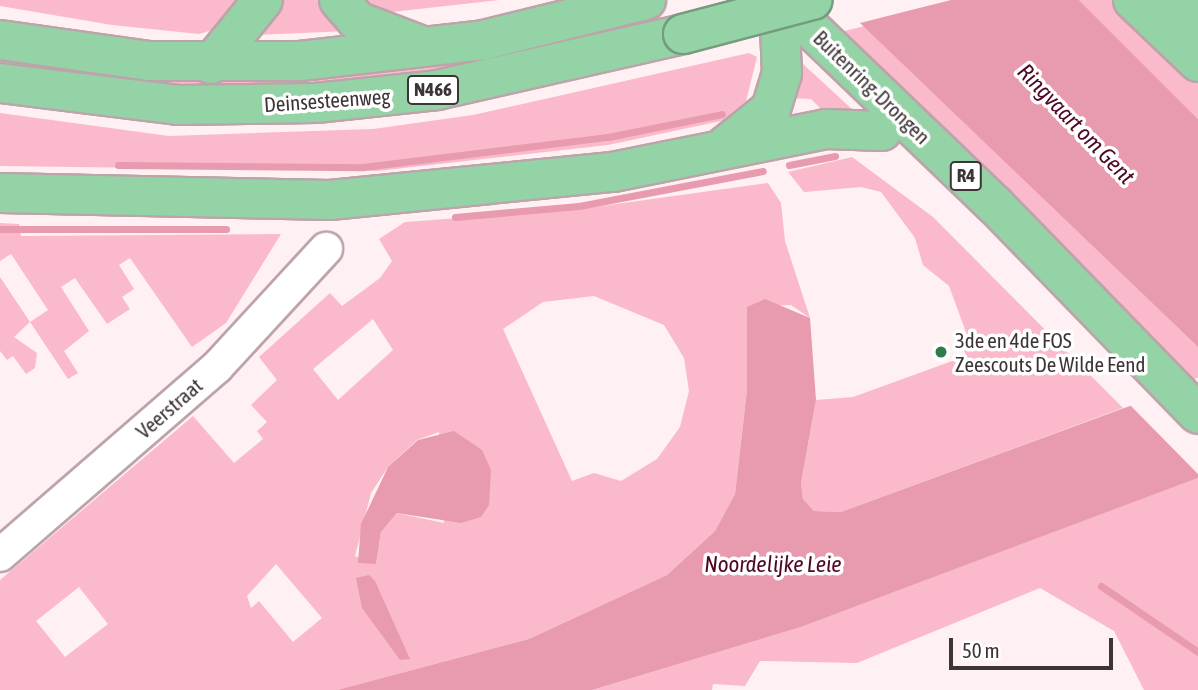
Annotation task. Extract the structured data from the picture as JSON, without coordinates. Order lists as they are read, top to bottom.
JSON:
{
  "streets": {
    "highway": [
      "Buitenring-Drongen",
      "N466",
      "Deinsesteenweg",
      "R4"
    ],
    "street": ["Veerstraat"]
  },
  "water": ["Ringvaart om Gent", "Noordelijke Leie"],
  "places": ["3de en 4de FOS Zeescouts De Wilde Eend"],
  "scale_bar": "50 m"
}
